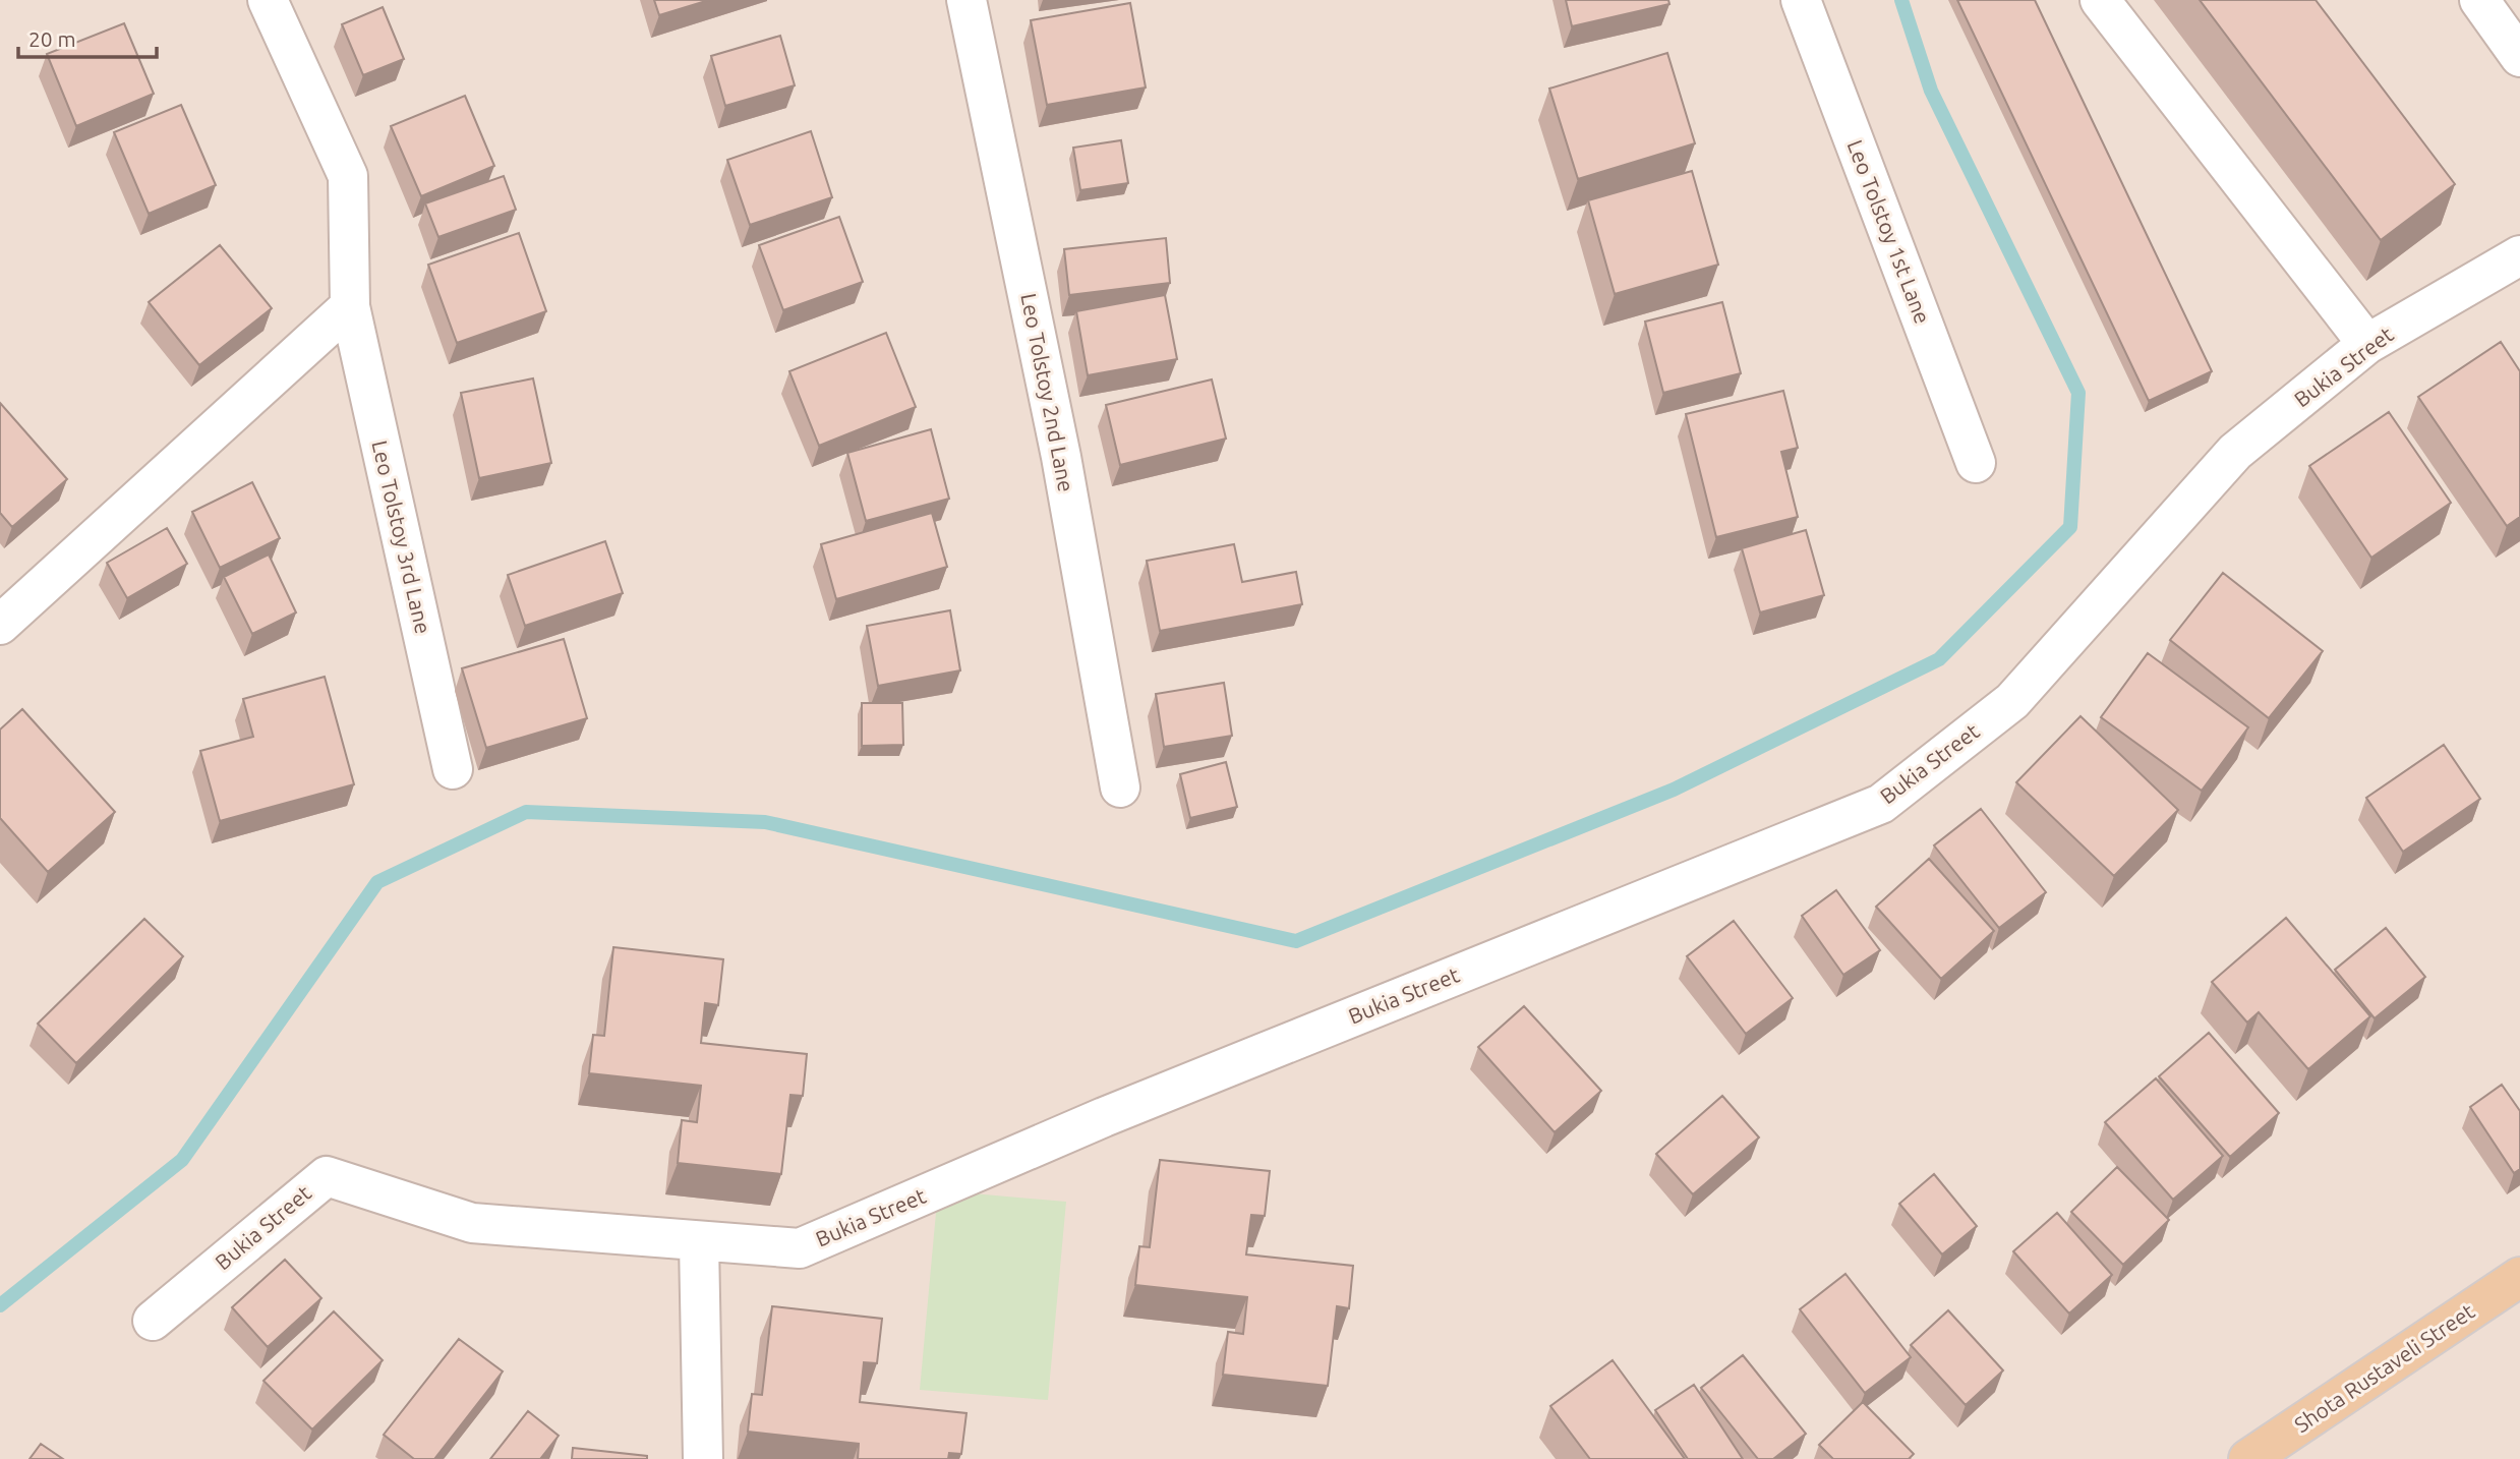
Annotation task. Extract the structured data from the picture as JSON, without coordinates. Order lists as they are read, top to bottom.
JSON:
{
  "streets": {
    "main road": ["Shota Rustaveli Street"],
    "street": [
      "Leo Tolstoy 1st Lane",
      "Bukia Street",
      "Leo Tolstoy 2nd Lane",
      "Leo Tolstoy 3rd Lane"
    ]
  },
  "scale_bar": "20 m"
}
